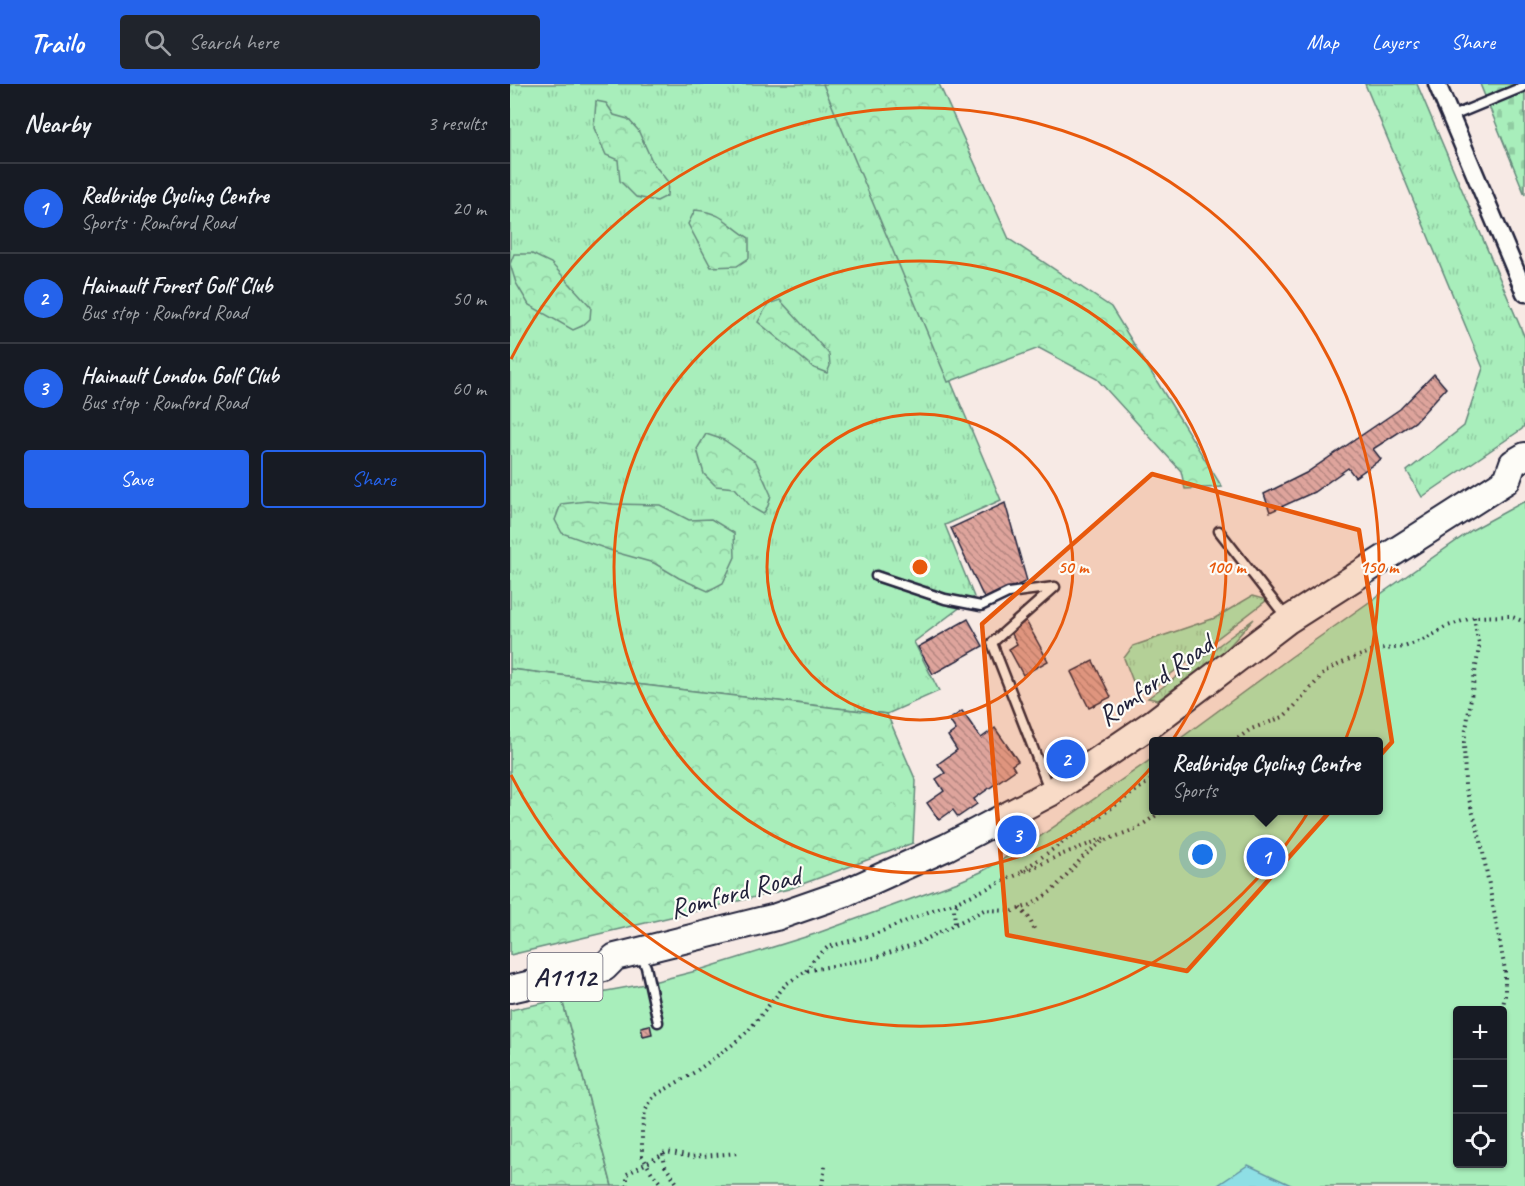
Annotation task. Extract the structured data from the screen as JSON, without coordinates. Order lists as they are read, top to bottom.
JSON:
{
  "streets": {
    "main road": ["Romford Road", "A1112"]
  },
  "page": {
    "header": "Trailo",
    "search": "Search here",
    "nav": ["Map", "Layers", "Share"],
    "heading": ["Nearby", "3 results"],
    "list": [
      {
        "mark": "1",
        "name": "Redbridge Cycling Centre",
        "note": "Sports · Romford Road",
        "value": "20 m"
      },
      {
        "mark": "2",
        "name": "Hainault Forest Golf Club",
        "note": "Bus stop · Romford Road",
        "value": "50 m"
      },
      {
        "mark": "3",
        "name": "Hainault London Golf Club",
        "note": "Bus stop · Romford Road",
        "value": "60 m"
      }
    ],
    "buttons": ["Save", "Share"],
    "popup": ["Redbridge Cycling Centre", "Sports"],
    "pins": ["2", "3", "1"],
    "map_buttons": ["+", "−"]
  },
  "rings": ["50 m", "100 m", "150 m"]
}
